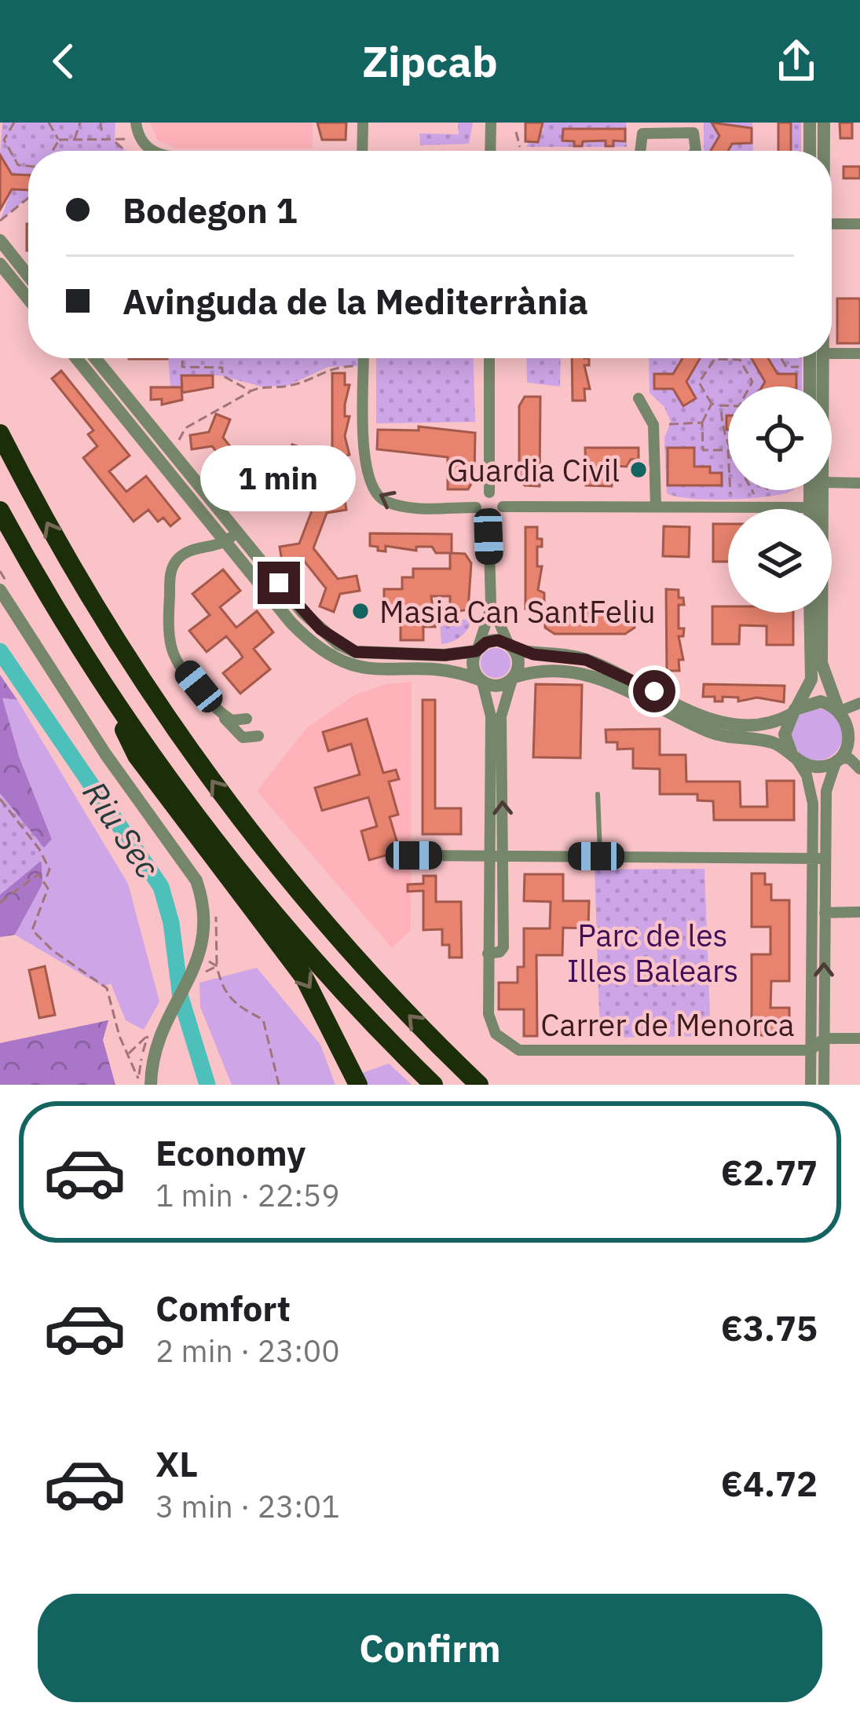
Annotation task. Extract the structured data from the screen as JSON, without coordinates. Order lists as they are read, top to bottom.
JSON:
{
  "streets": {
    "street": ["Carrer de Menorca"]
  },
  "water": ["Riu Sec"],
  "parks": ["Parc de les Illes Balears"],
  "places": ["Guardia Civil", "Masia Can SantFeliu"],
  "page": {
    "header": "Zipcab",
    "banner": ["Bodegon 1", "Avinguda de la Mediterrània"],
    "bubble": "1 min",
    "list": [
      {
        "name": "Economy",
        "note": "1 min · 22:59",
        "value": "€2.77"
      },
      {
        "name": "Comfort",
        "note": "2 min · 23:00",
        "value": "€3.75"
      },
      {
        "name": "XL",
        "note": "3 min · 23:01",
        "value": "€4.72"
      }
    ],
    "buttons": "Confirm"
  }
}
